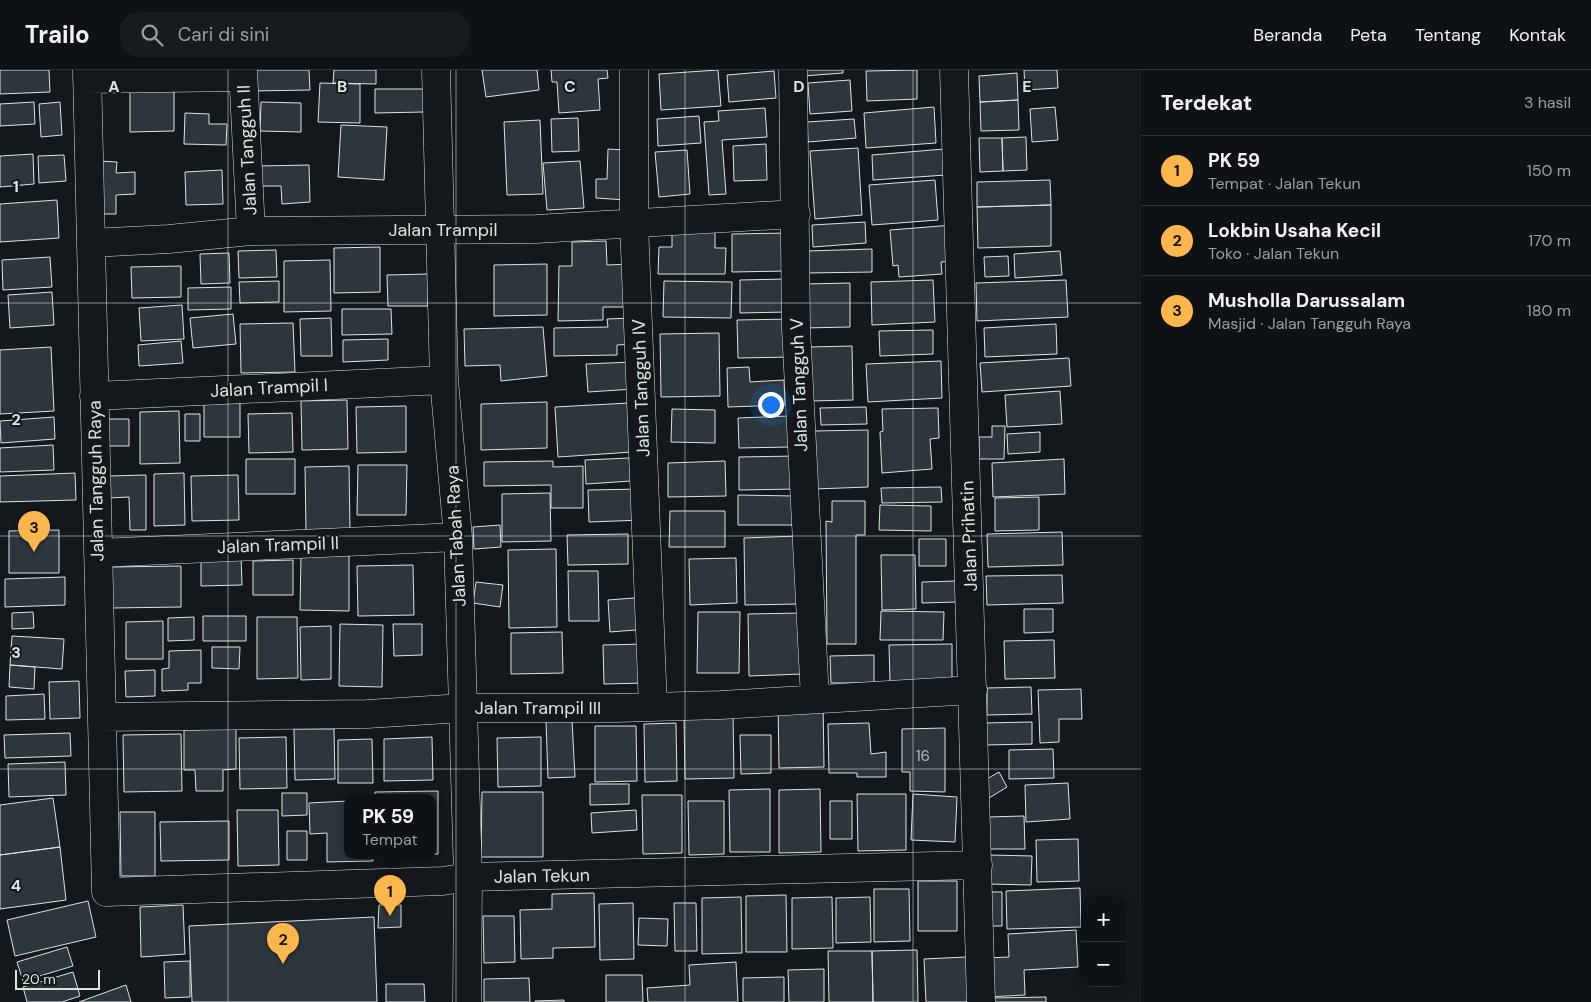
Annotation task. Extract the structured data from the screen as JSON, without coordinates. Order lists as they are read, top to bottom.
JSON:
{
  "streets": {
    "street": [
      "Jalan Tangguh II",
      "Jalan Trampil",
      "Jalan Tangguh V",
      "Jalan Trampil I",
      "Jalan Tangguh IV",
      "Jalan Tangguh Raya",
      "Jalan Tabah Raya",
      "Jalan Prihatin",
      "Jalan Trampil II",
      "Jalan Trampil III",
      "Jalan Tekun"
    ]
  },
  "crossings": [
    ["Jalan Tangguh II", "Jalan Trampil"],
    ["Jalan Trampil", "Jalan Tangguh V"],
    ["Jalan Trampil", "Jalan Tangguh IV"],
    ["Jalan Trampil", "Jalan Tangguh Raya"],
    ["Jalan Trampil", "Jalan Tabah Raya"],
    ["Jalan Tangguh V", "Jalan Trampil III"],
    ["Jalan Trampil I", "Jalan Tangguh Raya"],
    ["Jalan Trampil I", "Jalan Tabah Raya"],
    ["Jalan Tangguh IV", "Jalan Trampil III"],
    ["Jalan Tangguh Raya", "Jalan Trampil II"],
    ["Jalan Tangguh Raya", "Jalan Trampil III"],
    ["Jalan Tangguh Raya", "Jalan Tekun"],
    ["Jalan Tabah Raya", "Jalan Trampil II"],
    ["Jalan Tabah Raya", "Jalan Trampil III"],
    ["Jalan Tabah Raya", "Jalan Tekun"],
    ["Jalan Prihatin", "Jalan Trampil III"],
    ["Jalan Prihatin", "Jalan Tekun"]
  ],
  "house_numbers": ["16"],
  "scale_bar": "20 m",
  "page": {
    "header": "Trailo",
    "search": "Cari di sini",
    "nav": [
      "Beranda",
      "Peta",
      "Tentang",
      "Kontak"
    ],
    "heading": ["Terdekat", "3 hasil"],
    "list": [
      {
        "mark": "1",
        "name": "PK 59",
        "note": "Tempat · Jalan Tekun",
        "value": "150 m"
      },
      {
        "mark": "2",
        "name": "Lokbin Usaha Kecil",
        "note": "Toko · Jalan Tekun",
        "value": "170 m"
      },
      {
        "mark": "3",
        "name": "Musholla Darussalam",
        "note": "Masjid · Jalan Tangguh Raya",
        "value": "180 m"
      }
    ],
    "pins": ["3", "1", "2"],
    "popup": ["PK 59", "Tempat"],
    "map_buttons": ["+", "−"],
    "scale": "20 m"
  },
  "grid": {
    "columns": [
      "A",
      "B",
      "C",
      "D",
      "E"
    ],
    "rows": [
      "1",
      "2",
      "3",
      "4"
    ]
  }
}
